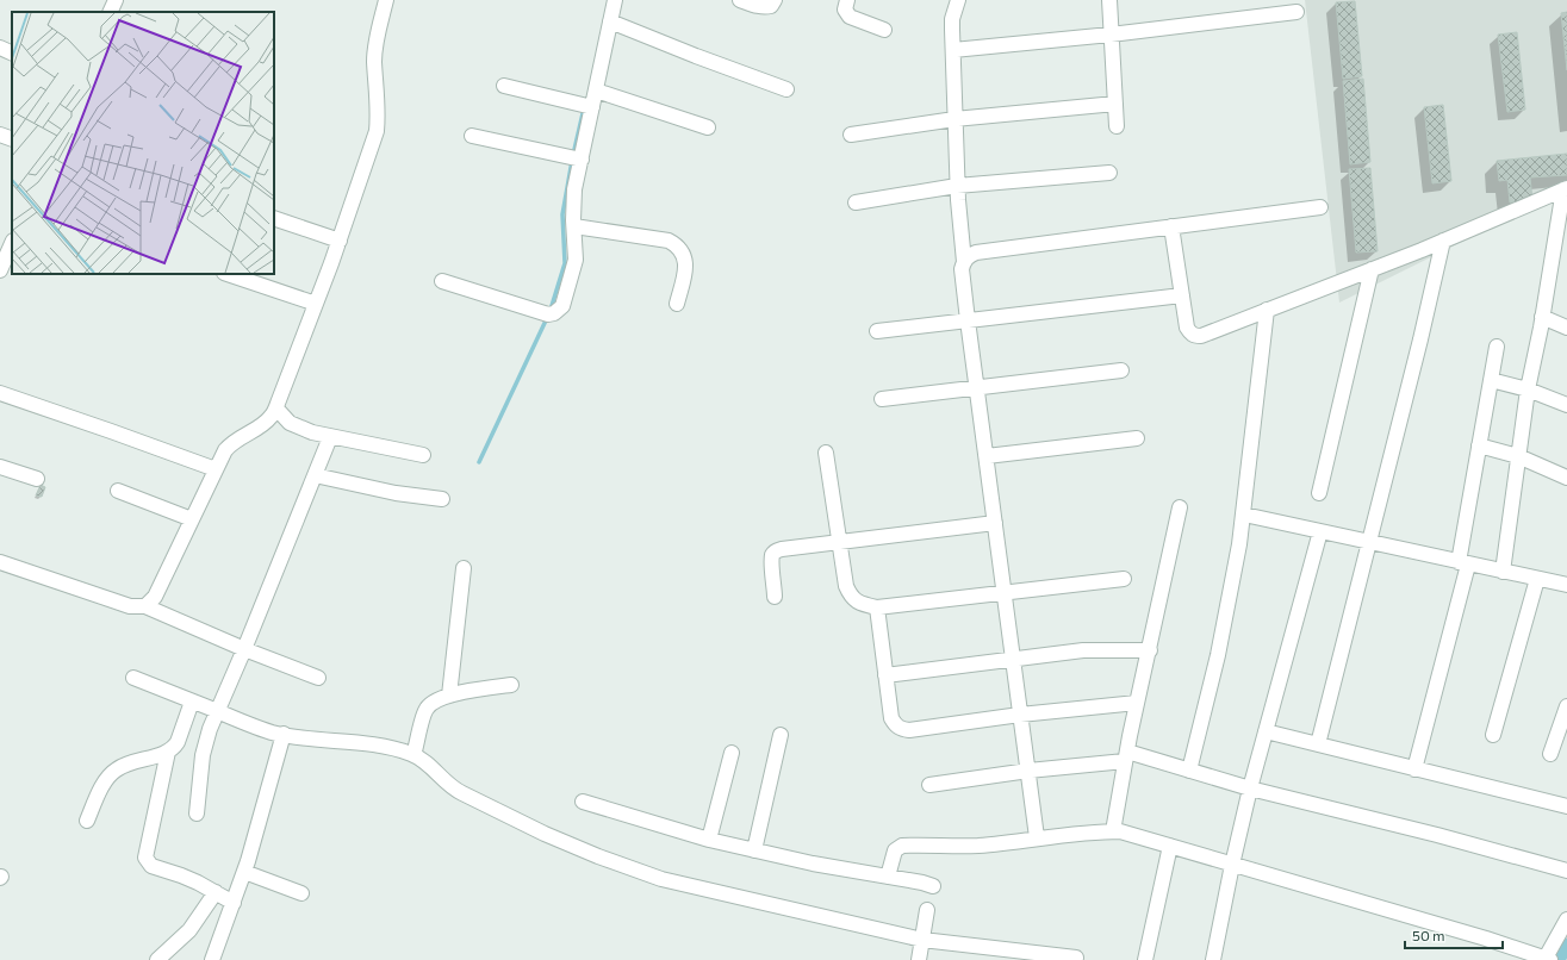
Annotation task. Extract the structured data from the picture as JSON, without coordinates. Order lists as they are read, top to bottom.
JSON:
{
  "scale_bar": "50 m"
}
